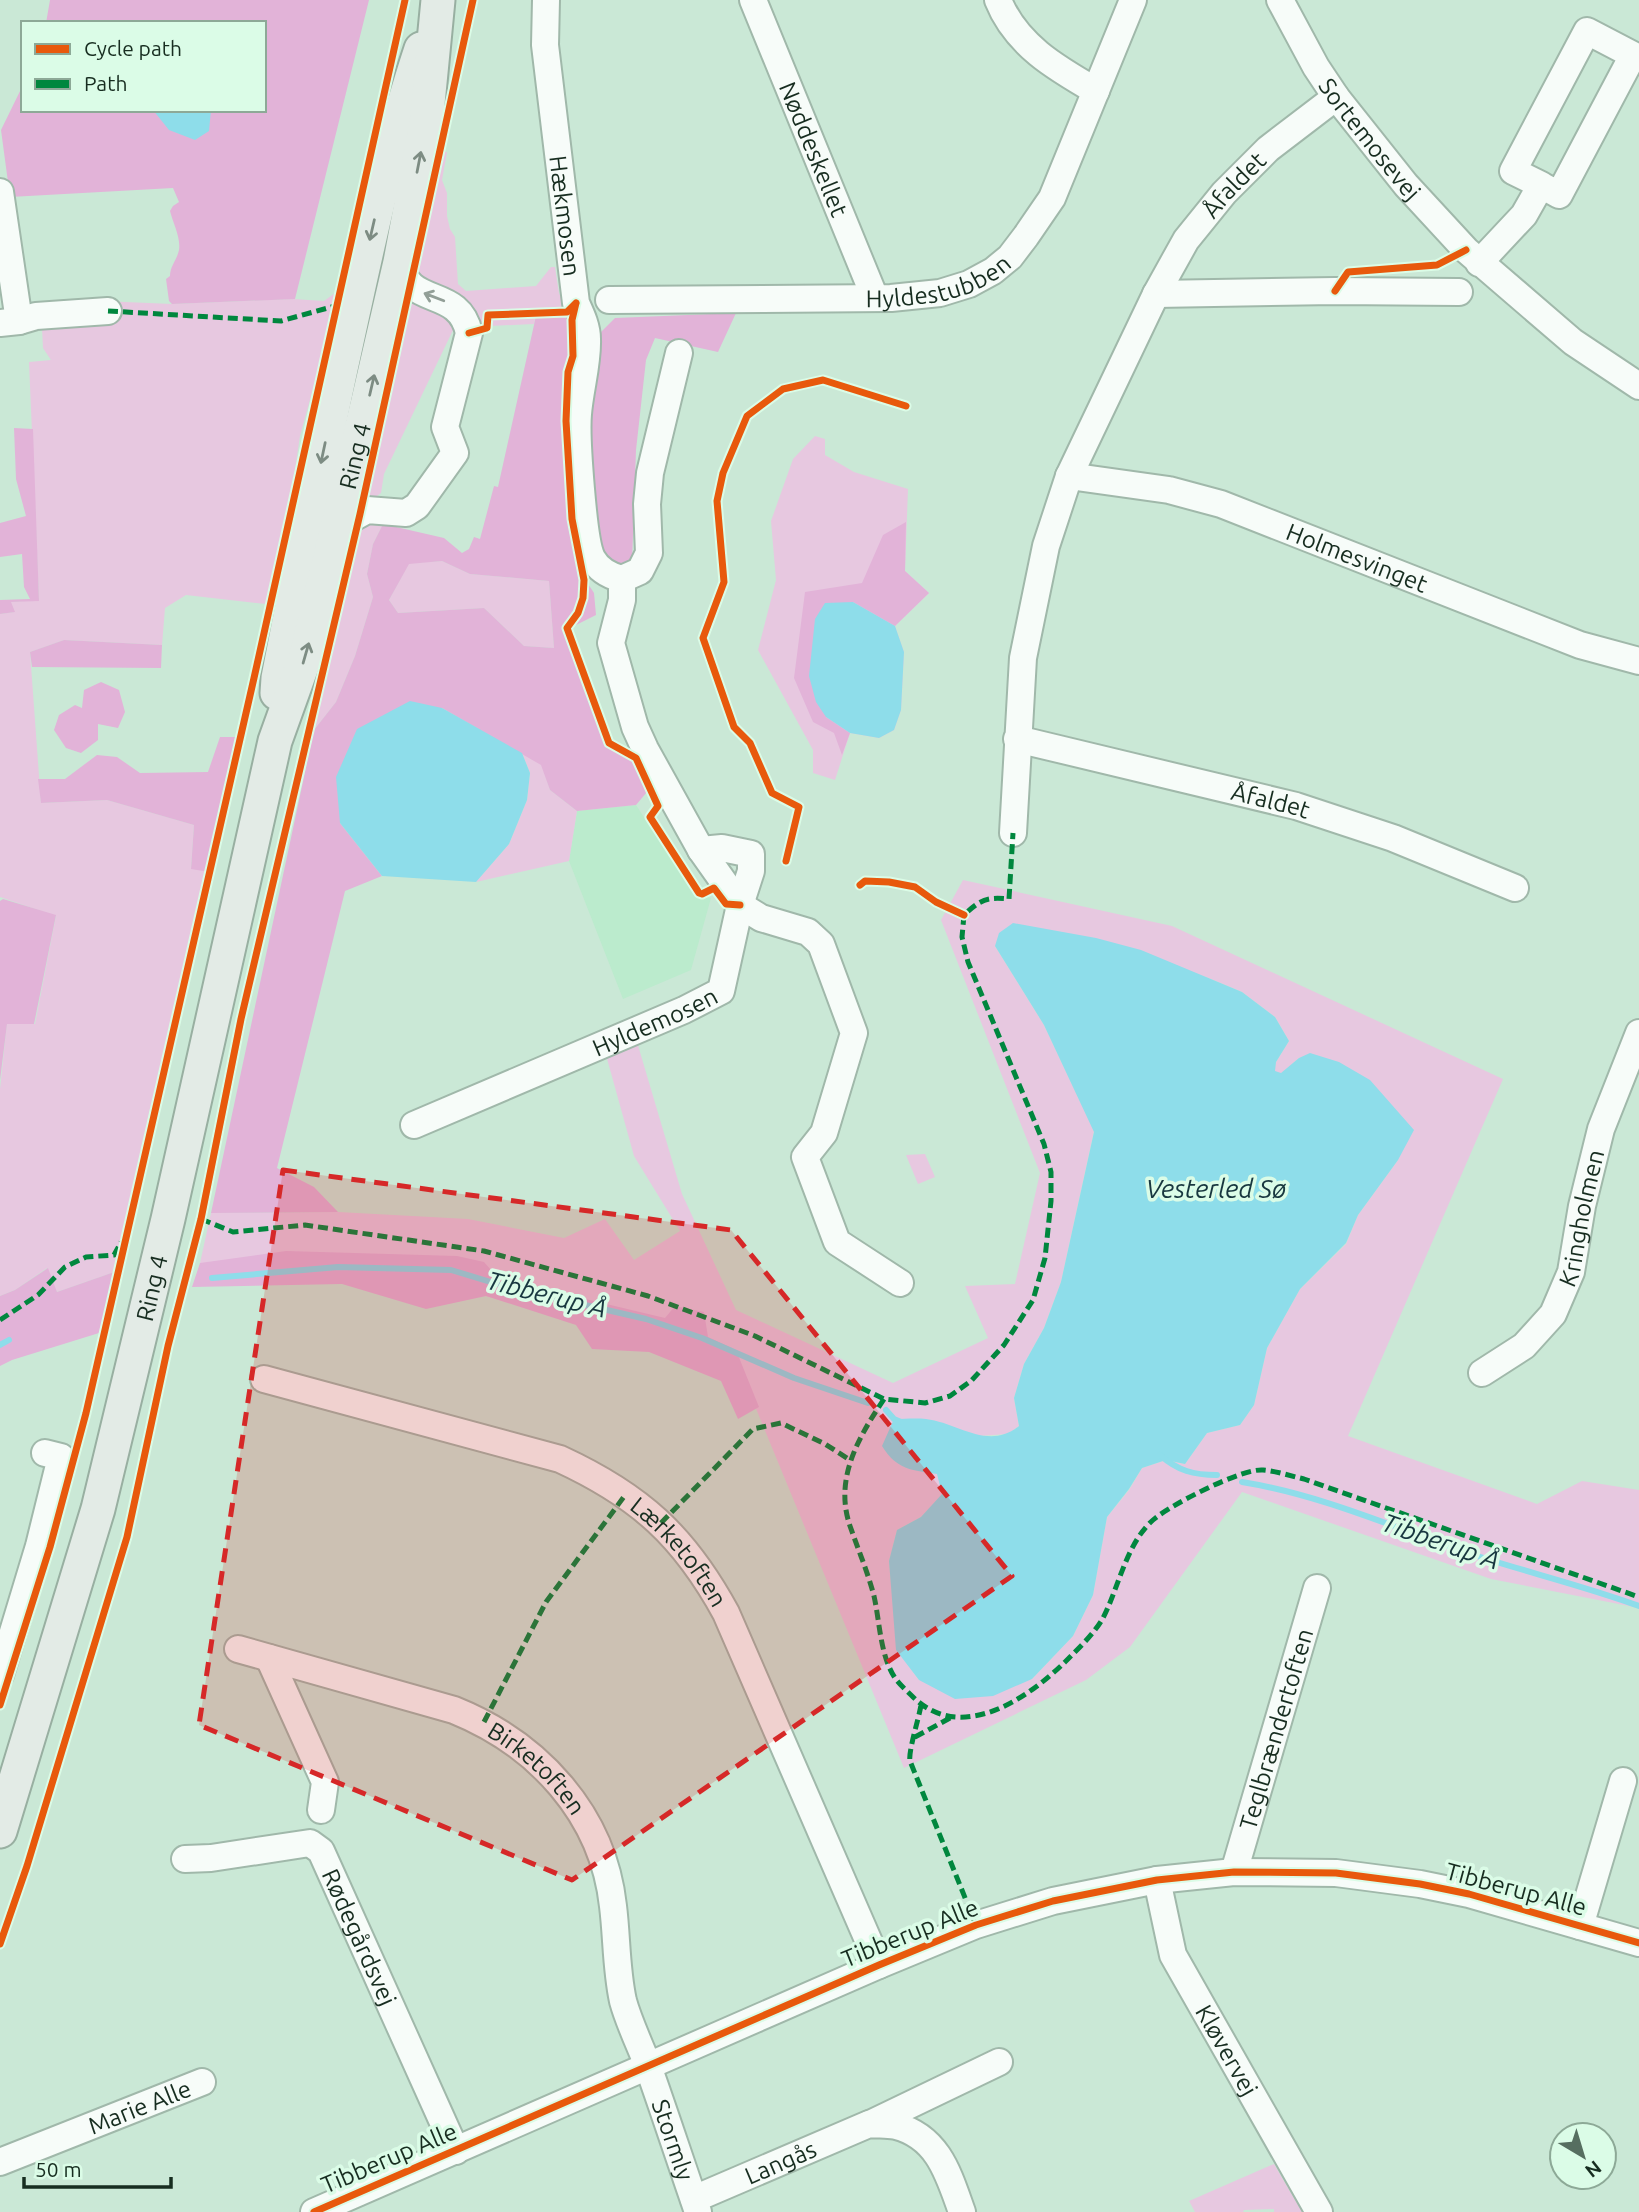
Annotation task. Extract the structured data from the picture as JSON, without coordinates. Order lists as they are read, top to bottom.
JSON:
{
  "streets": {
    "main road": ["Ring 4"],
    "street": [
      "Sortemosevej",
      "Nøddeskellet",
      "Åfaldet",
      "Hækmosen",
      "Hyldestubben",
      "Holmesvinget",
      "Hyldemosen",
      "Kringholmen",
      "Lærketoften",
      "Teglbrændertoften",
      "Birketoften",
      "Tibberup Alle",
      "Rødegårdsvej",
      "Kløvervej",
      "Marie Alle",
      "Stormly",
      "Langås"
    ]
  },
  "crossings": [
    ["Sortemosevej", "Åfaldet"],
    ["Nøddeskellet", "Hyldestubben"],
    ["Åfaldet", "Holmesvinget"],
    ["Lærketoften", "Tibberup Alle"],
    ["Teglbrændertoften", "Tibberup Alle"],
    ["Birketoften", "Tibberup Alle"],
    ["Birketoften", "Stormly"],
    ["Tibberup Alle", "Rødegårdsvej"],
    ["Tibberup Alle", "Kløvervej"],
    ["Tibberup Alle", "Stormly"],
    ["Stormly", "Langås"]
  ],
  "water": ["Vesterled Sø", "Tibberup Å"],
  "legend": ["Cycle path", "Path"],
  "scale_bar": "50 m",
  "north": "bottom right"
}
